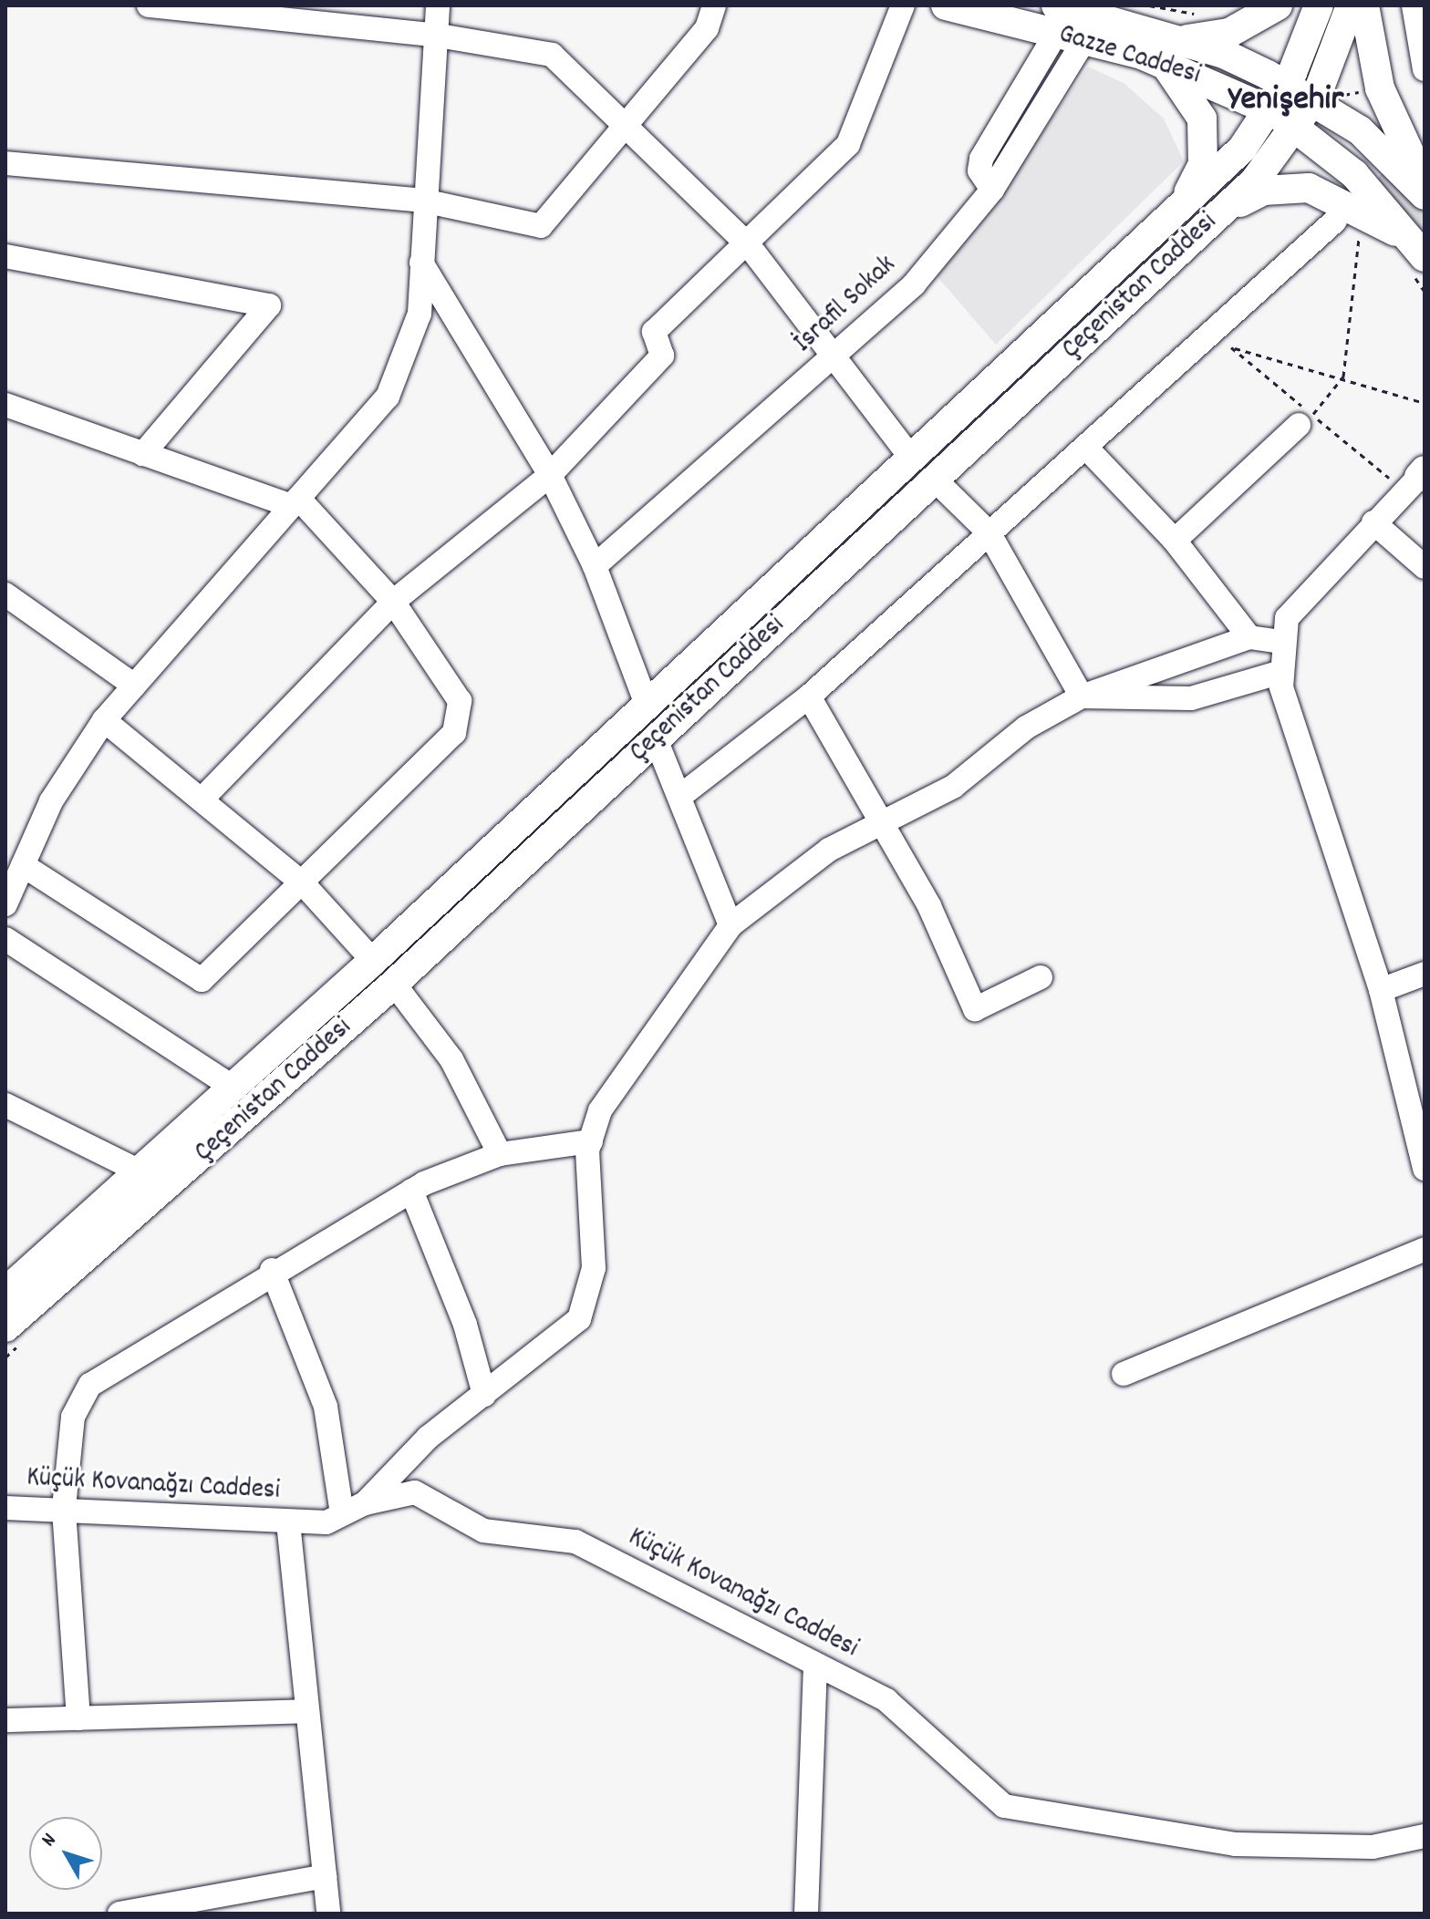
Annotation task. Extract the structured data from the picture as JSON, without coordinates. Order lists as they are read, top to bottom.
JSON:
{
  "streets": {
    "main road": ["Gazze Caddesi", "Çeçenistan Caddesi"],
    "street": ["İsrafil Sokak", "Küçük Kovanağzı Caddesi"]
  },
  "crossings": [
    ["Gazze Caddesi", "Çeçenistan Caddesi"],
    ["Gazze Caddesi", "İsrafil Sokak"]
  ],
  "districts": ["Yenişehir"],
  "north": "top left"
}
